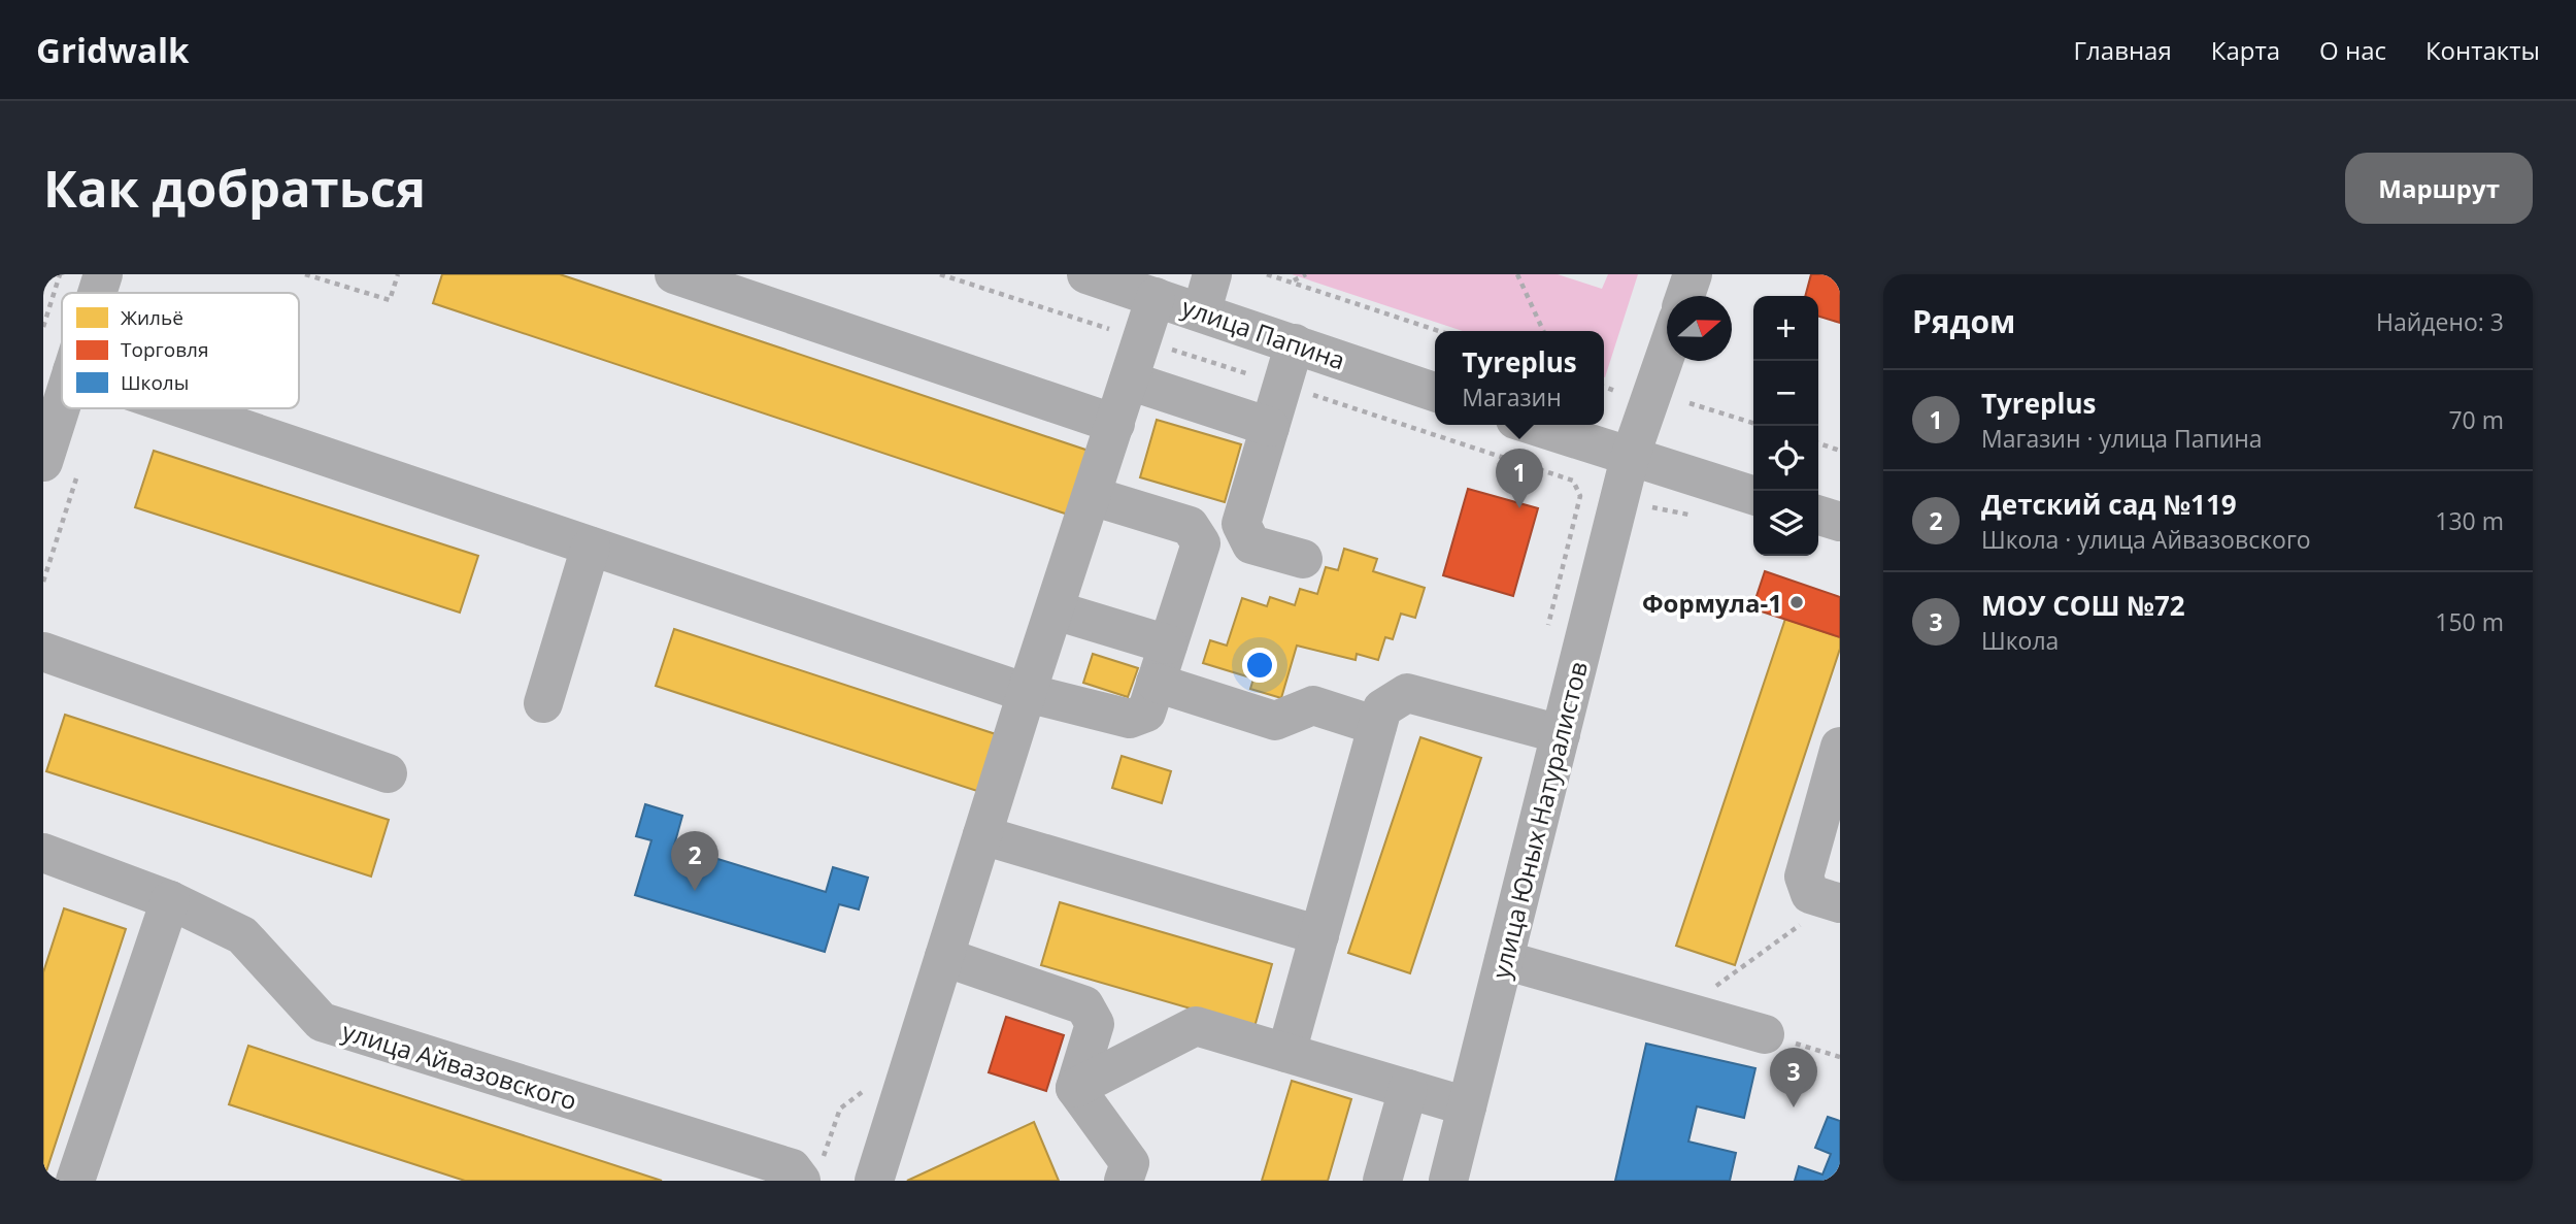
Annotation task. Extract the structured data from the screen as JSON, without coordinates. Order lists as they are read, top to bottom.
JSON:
{
  "streets": {
    "street": ["улица Папина", "улица Юных Натуралистов", "улица Айвазовского"]
  },
  "places": ["Формула-1"],
  "legend": ["Жильё", "Торговля", "Школы"],
  "north": "right",
  "page": {
    "header": "Gridwalk",
    "nav": [
      "Главная",
      "Карта",
      "О нас",
      "Контакты"
    ],
    "buttons": "Маршрут",
    "title": "Как добраться",
    "heading": ["Рядом", "Найдено: 3"],
    "map_buttons": ["+", "−"],
    "popup": ["Tyreplus", "Магазин"],
    "list": [
      {
        "mark": "1",
        "name": "Tyreplus",
        "note": "Магазин · улица Папина",
        "value": "70 m"
      },
      {
        "mark": "2",
        "name": "Детский сад №119",
        "note": "Школа · улица Айвазовского",
        "value": "130 m"
      },
      {
        "mark": "3",
        "name": "МОУ СОШ №72",
        "note": "Школа",
        "value": "150 m"
      }
    ],
    "pins": ["1", "2", "3"]
  }
}
